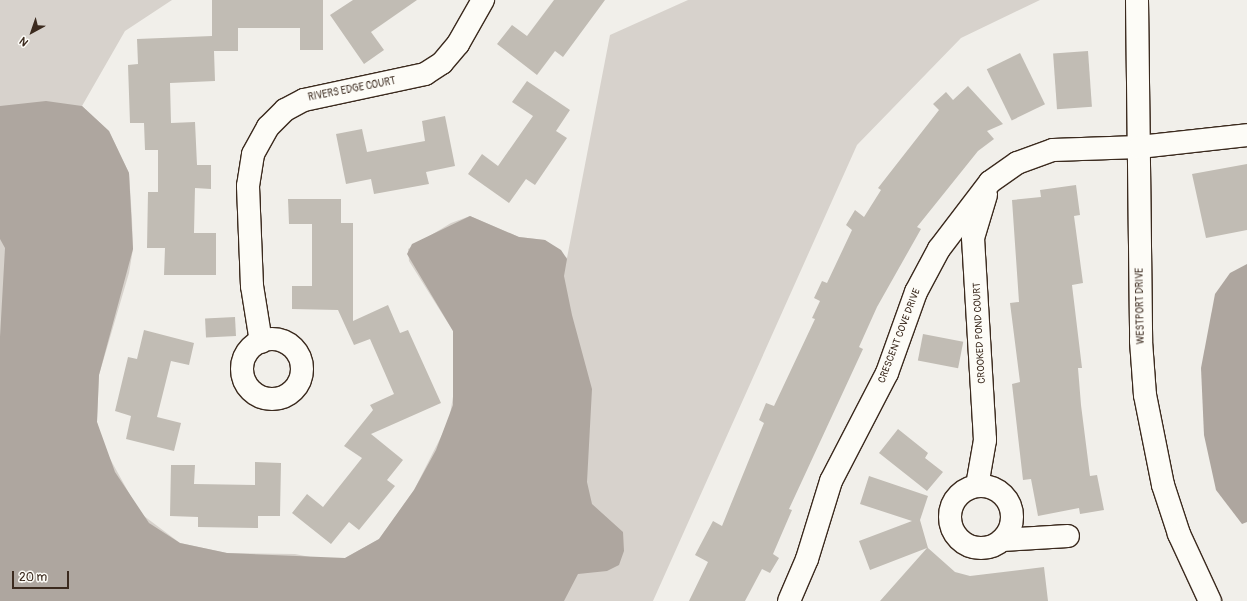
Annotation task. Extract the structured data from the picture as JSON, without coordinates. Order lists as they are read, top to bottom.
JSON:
{
  "streets": {
    "street": [
      "RIVERS EDGE COURT",
      "WESTPORT DRIVE",
      "CROOKED POND COURT",
      "CRESCENT COVE DRIVE"
    ]
  },
  "crossings": [
    ["WESTPORT DRIVE", "CRESCENT COVE DRIVE"],
    ["CROOKED POND COURT", "CRESCENT COVE DRIVE"]
  ],
  "scale_bar": "20 m",
  "north": "bottom left"
}
